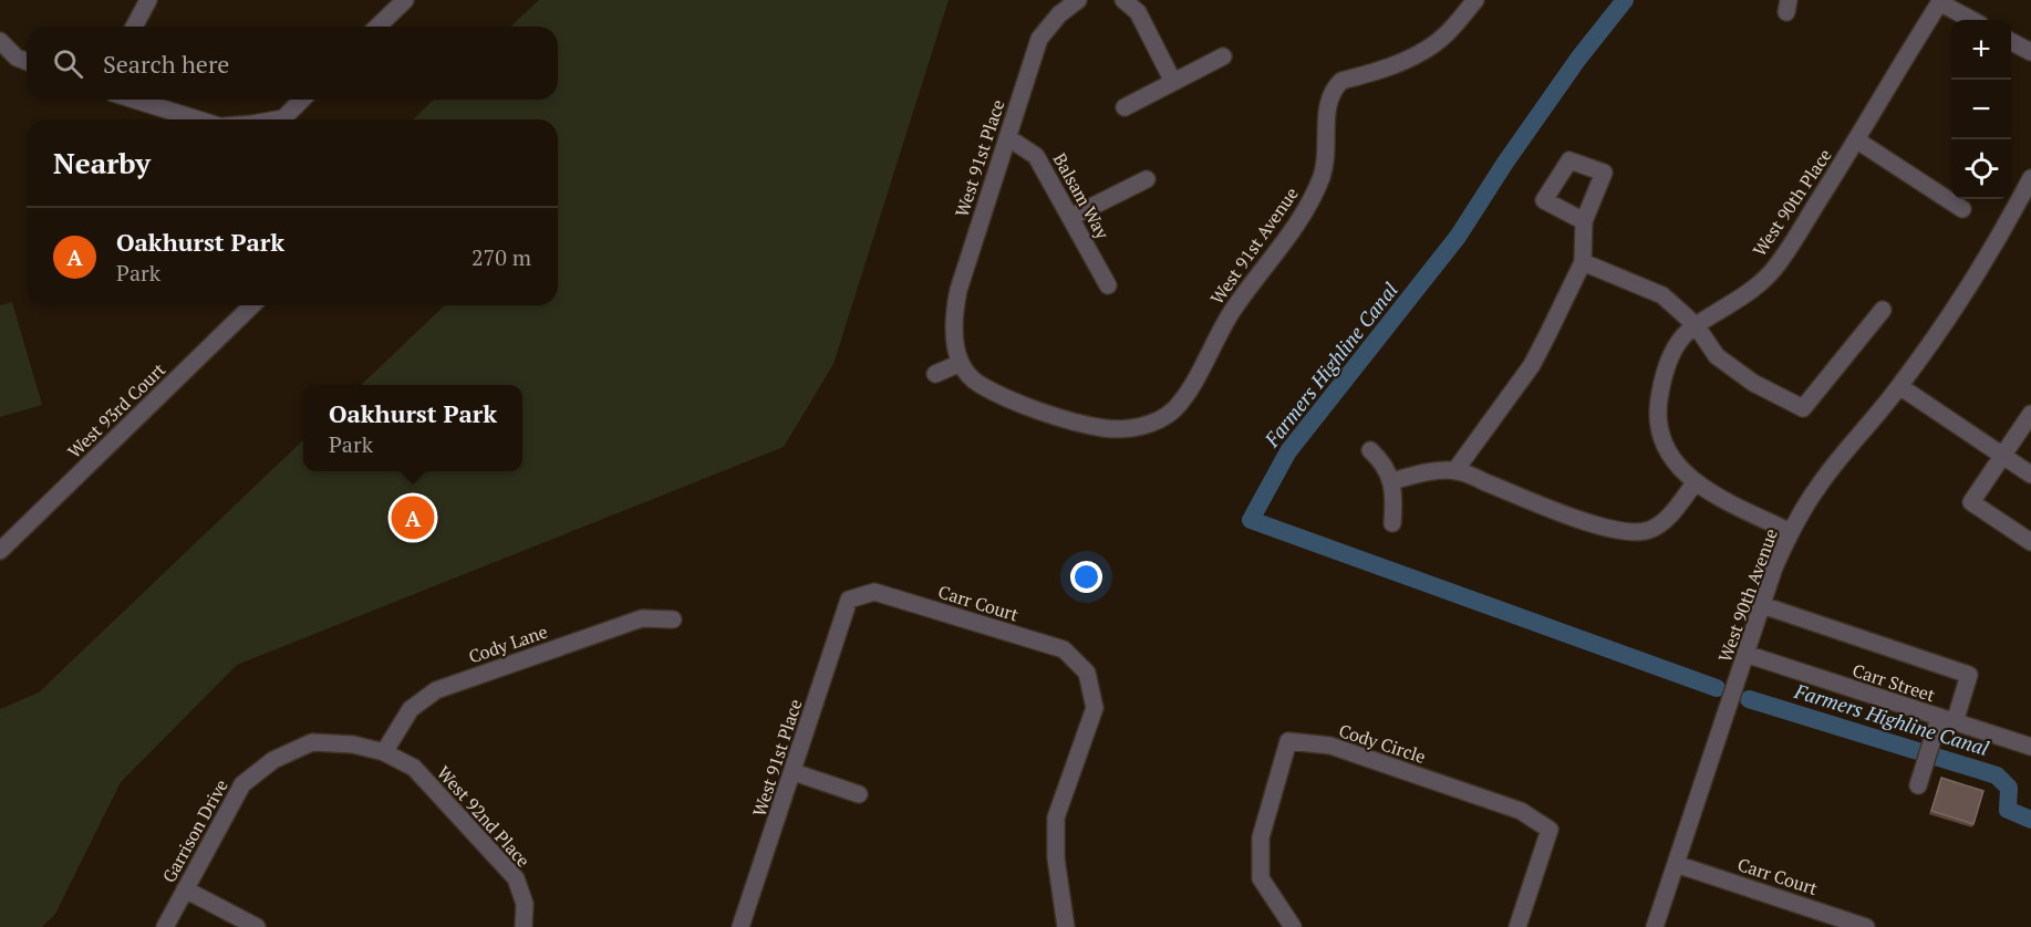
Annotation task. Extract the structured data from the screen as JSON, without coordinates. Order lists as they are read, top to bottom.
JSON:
{
  "streets": {
    "street": [
      "West 91st Place",
      "Balsam Way",
      "West 90th Place",
      "West 91st Avenue",
      "West 93rd Court",
      "West 90th Avenue",
      "Carr Court",
      "Cody Lane",
      "Carr Street",
      "Cody Circle",
      "West 92nd Place",
      "Garrison Drive"
    ]
  },
  "crossings": [
    ["West 91st Place", "Balsam Way"],
    ["West 91st Place", "West 91st Avenue"],
    ["West 91st Place", "Carr Court"],
    ["West 90th Place", "West 90th Avenue"],
    ["West 90th Avenue", "Carr Court"],
    ["West 90th Avenue", "Carr Street"],
    ["Cody Lane", "West 92nd Place"],
    ["Cody Lane", "Garrison Drive"],
    ["West 92nd Place", "Garrison Drive"]
  ],
  "water": ["Farmers Highline Canal"],
  "page": {
    "map_buttons": ["+", "−"],
    "search": "Search here",
    "heading": "Nearby",
    "list": [
      {
        "mark": "A",
        "name": "Oakhurst Park",
        "note": "Park",
        "value": "270 m"
      }
    ],
    "popup": ["Oakhurst Park", "Park"],
    "pins": "A"
  }
}
